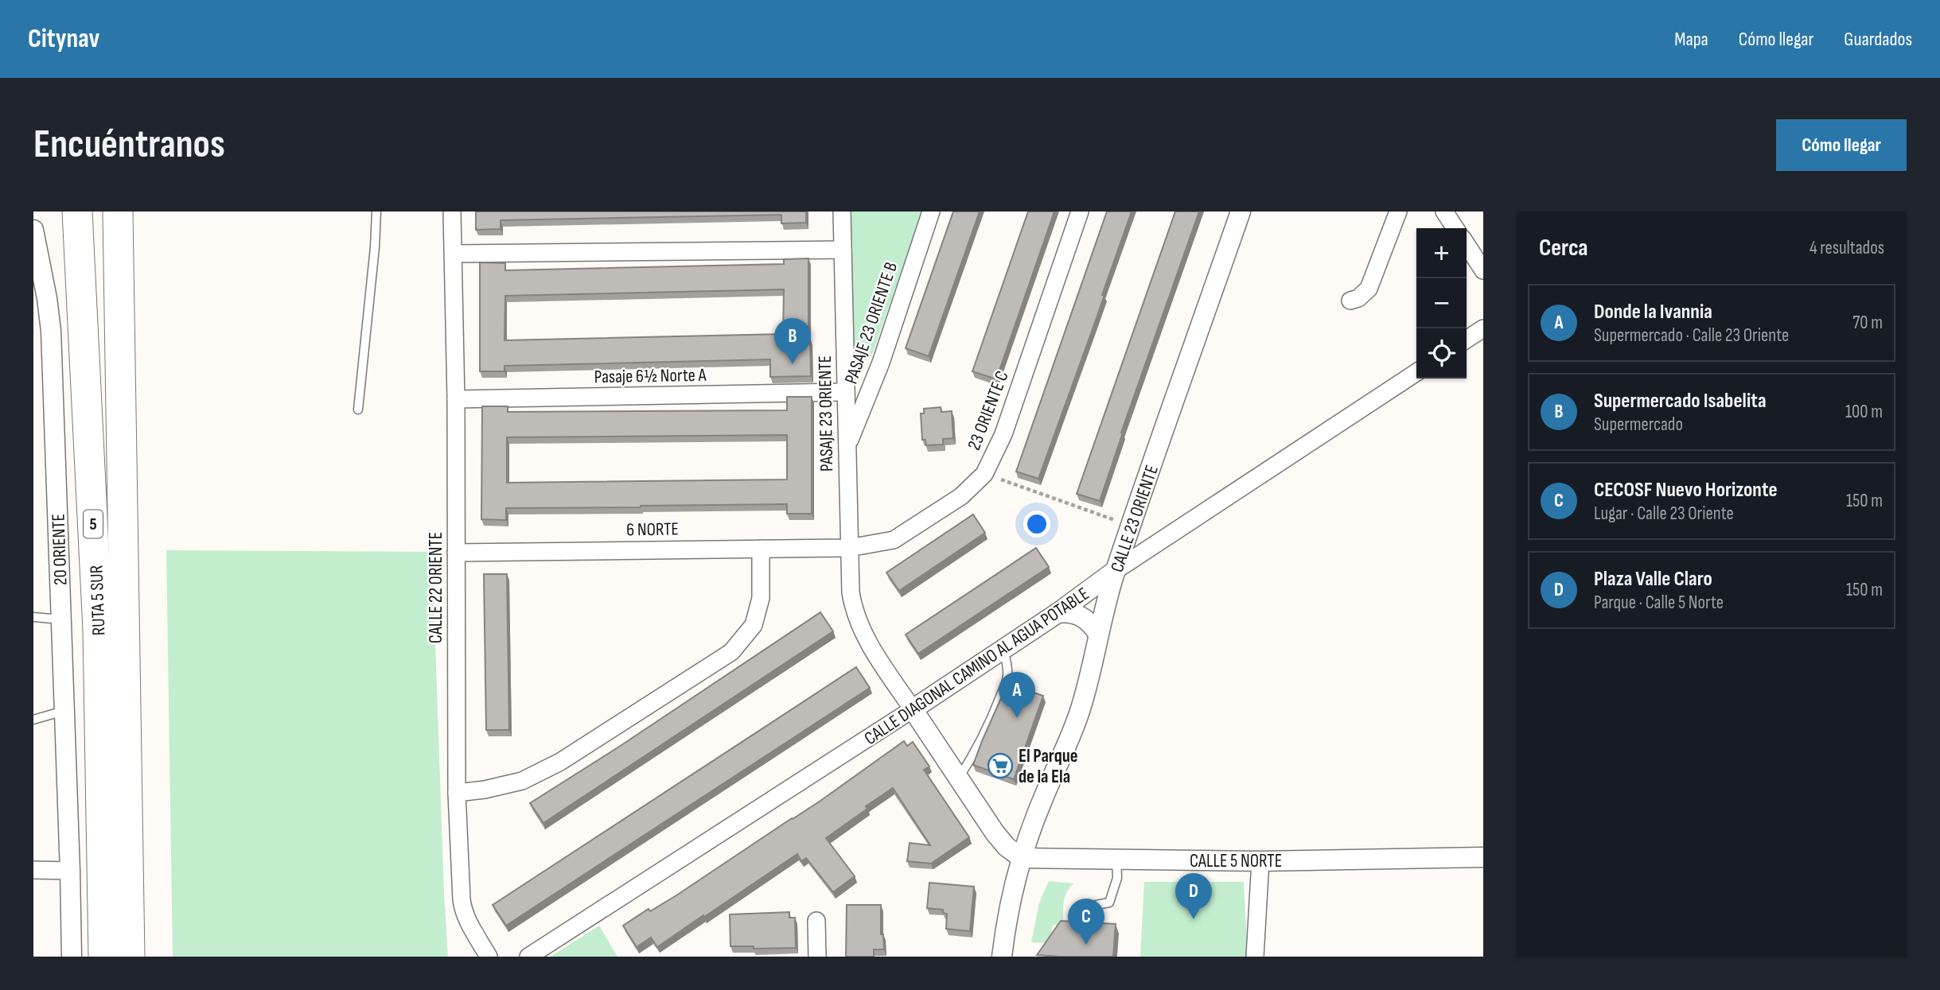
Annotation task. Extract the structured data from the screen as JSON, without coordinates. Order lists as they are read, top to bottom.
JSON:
{
  "streets": {
    "highway": ["5", "RUTA 5 SUR"],
    "street": [
      "PASAJE 23 ORIENTE B",
      "Pasaje 6½ Norte A",
      "23 ORIENTE C",
      "PASAJE 23 ORIENTE",
      "CALLE 23 ORIENTE",
      "6 NORTE",
      "20 ORIENTE",
      "CALLE 22 ORIENTE",
      "CALLE DIAGONAL CAMINO AL AGUA POTABLE",
      "CALLE 5 NORTE"
    ]
  },
  "crossings": [
    ["PASAJE 23 ORIENTE B", "PASAJE 23 ORIENTE"],
    ["Pasaje 6½ Norte A", "PASAJE 23 ORIENTE"],
    ["Pasaje 6½ Norte A", "CALLE 22 ORIENTE"],
    ["23 ORIENTE C", "PASAJE 23 ORIENTE"],
    ["23 ORIENTE C", "6 NORTE"],
    ["PASAJE 23 ORIENTE", "6 NORTE"],
    ["CALLE 23 ORIENTE", "CALLE DIAGONAL CAMINO AL AGUA POTABLE"],
    ["CALLE 23 ORIENTE", "CALLE 5 NORTE"],
    ["6 NORTE", "CALLE 22 ORIENTE"]
  ],
  "places": {
    "supermarket": ["El Parque de la Ela"]
  },
  "page": {
    "header": "Citynav",
    "nav": ["Mapa", "Cómo llegar", "Guardados"],
    "buttons": "Cómo llegar",
    "title": "Encuéntranos",
    "heading": ["Cerca", "4 resultados"],
    "map_buttons": ["+", "−"],
    "list": [
      {
        "mark": "A",
        "name": "Donde la Ivannia",
        "note": "Supermercado · Calle 23 Oriente",
        "value": "70 m"
      },
      {
        "mark": "B",
        "name": "Supermercado Isabelita",
        "note": "Supermercado",
        "value": "100 m"
      },
      {
        "mark": "C",
        "name": "CECOSF Nuevo Horizonte",
        "note": "Lugar · Calle 23 Oriente",
        "value": "150 m"
      },
      {
        "mark": "D",
        "name": "Plaza Valle Claro",
        "note": "Parque · Calle 5 Norte",
        "value": "150 m"
      }
    ],
    "pins": [
      "B",
      "A",
      "D",
      "C"
    ]
  }
}
